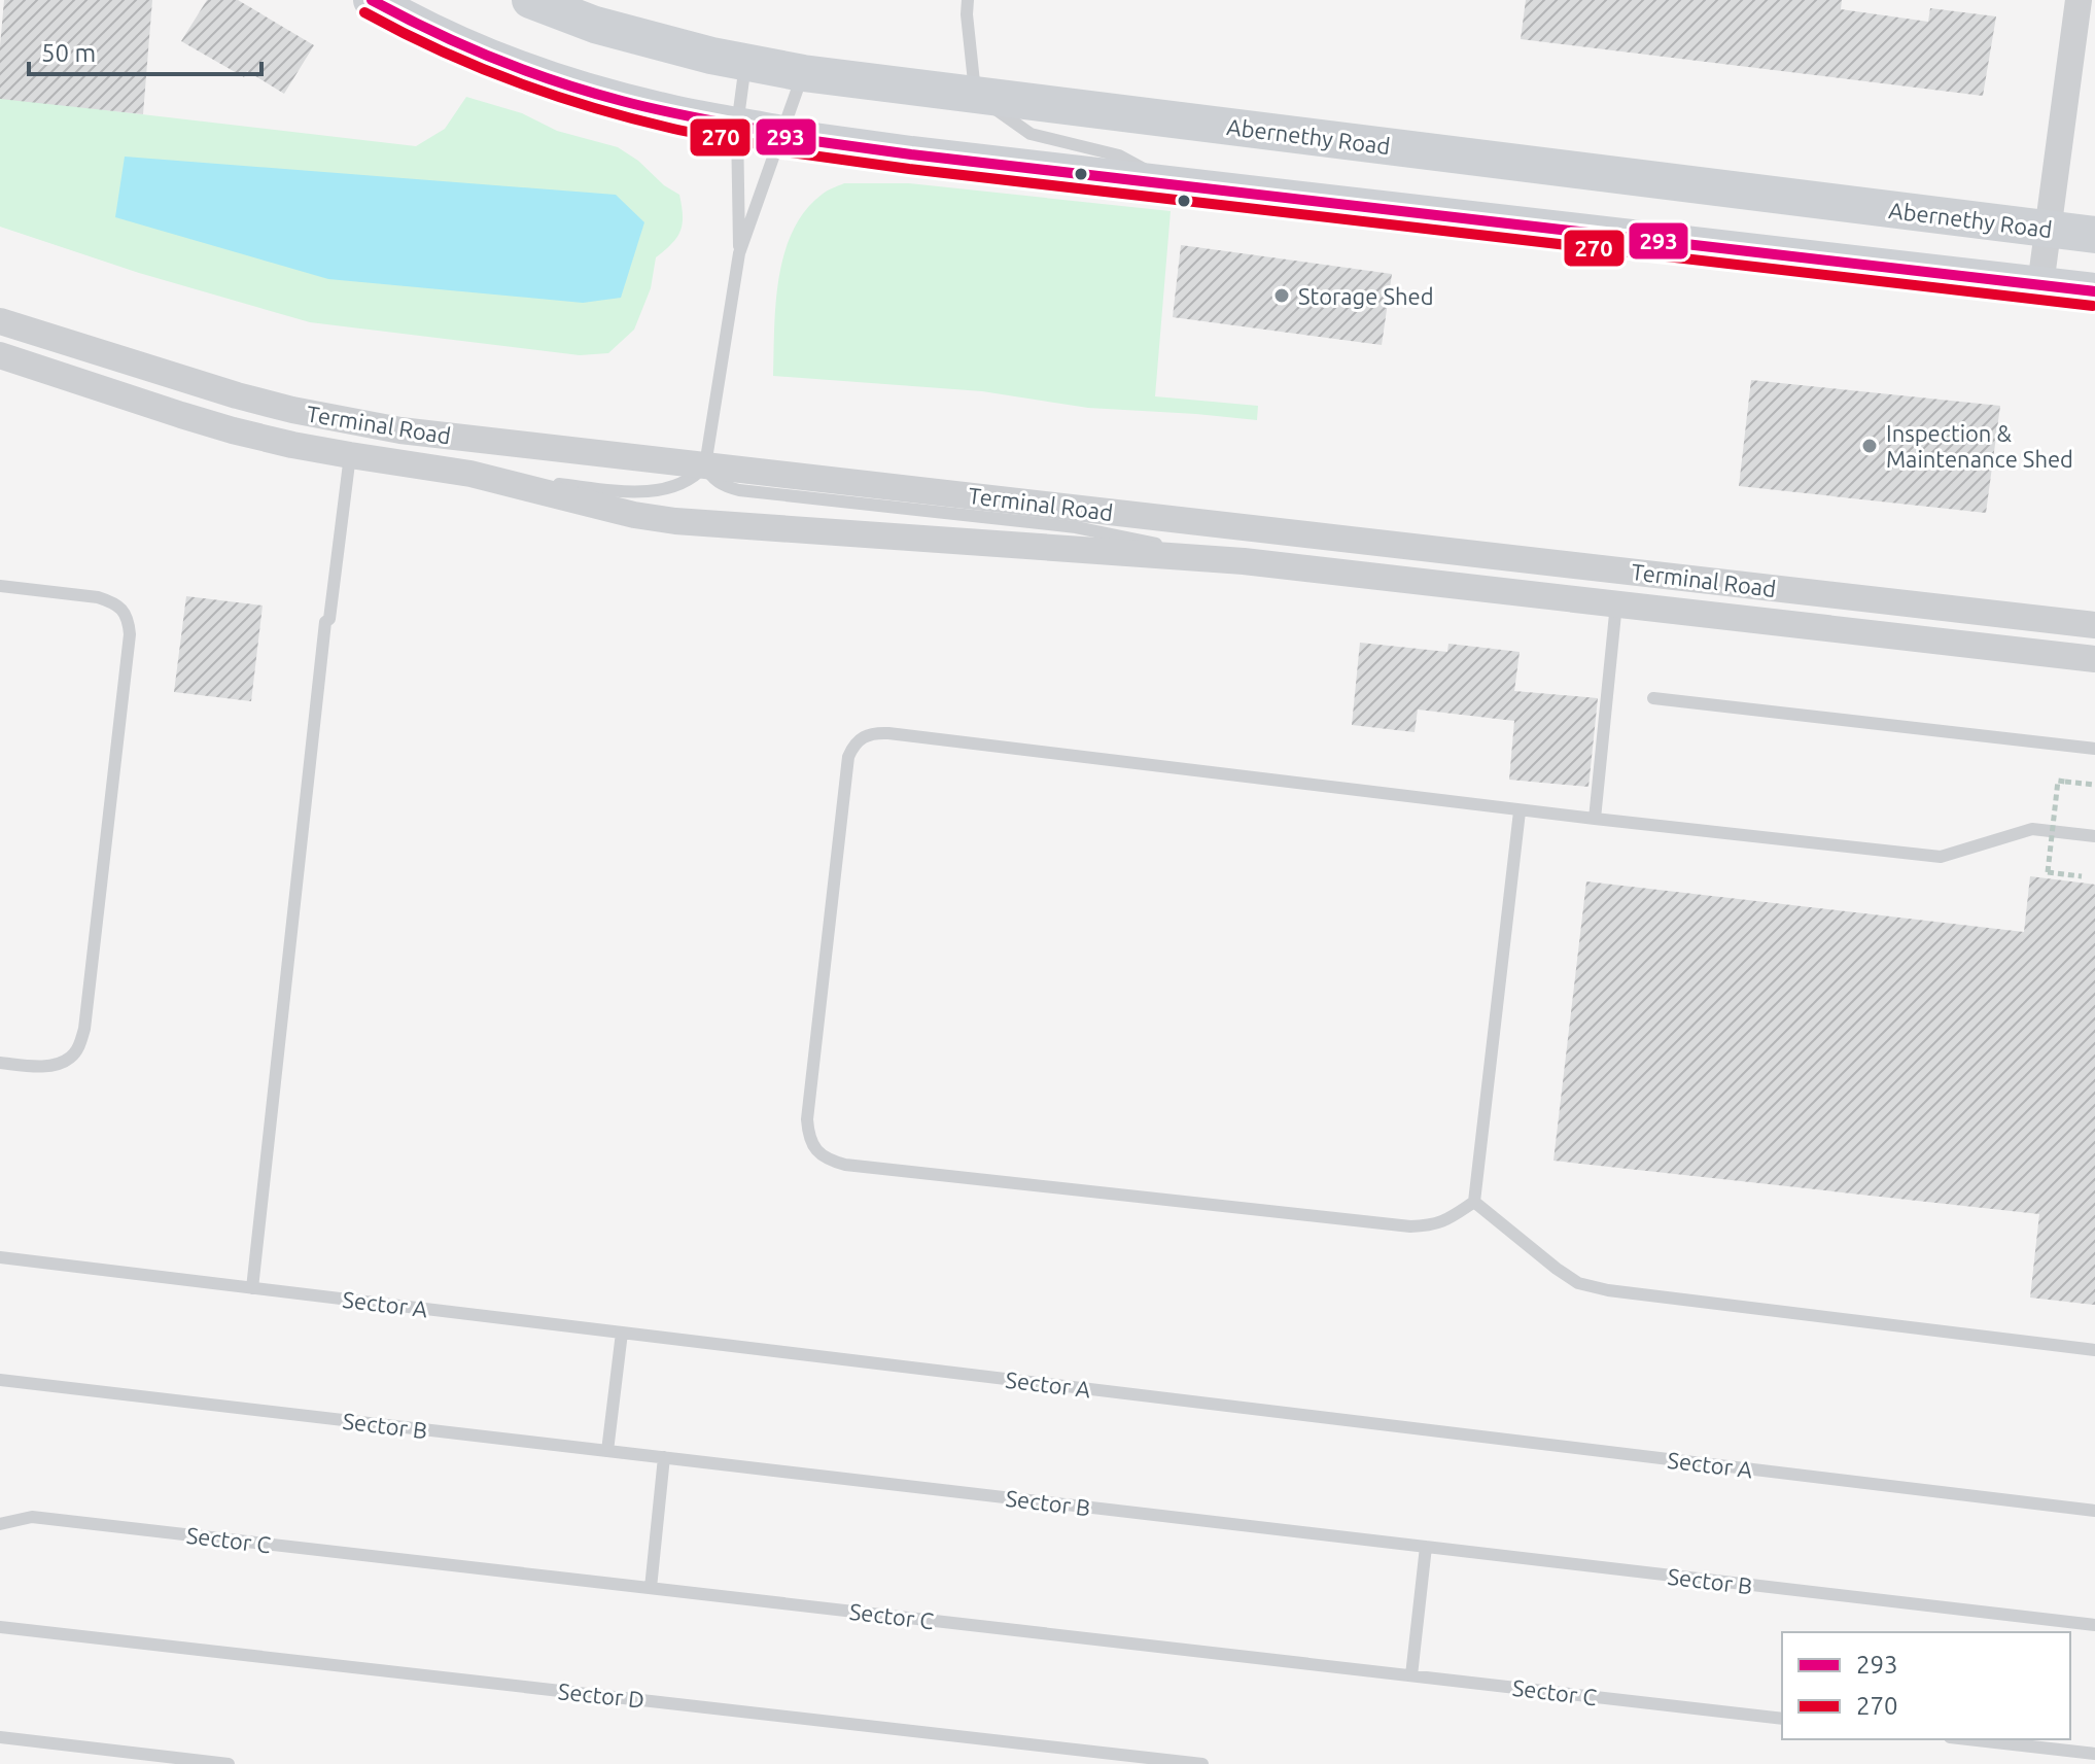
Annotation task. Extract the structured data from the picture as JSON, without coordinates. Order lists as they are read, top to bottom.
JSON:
{
  "streets": {
    "main road": ["Abernethy Road"],
    "street": ["Terminal Road"],
    "lane": [
      "Sector A",
      "Sector B",
      "Sector C",
      "Sector D"
    ]
  },
  "places": ["Storage Shed", "Inspection & Maintenance Shed"],
  "lines": ["transit line 293", "transit line 270"],
  "legend": ["293", "270"],
  "scale_bar": "50 m"
}
